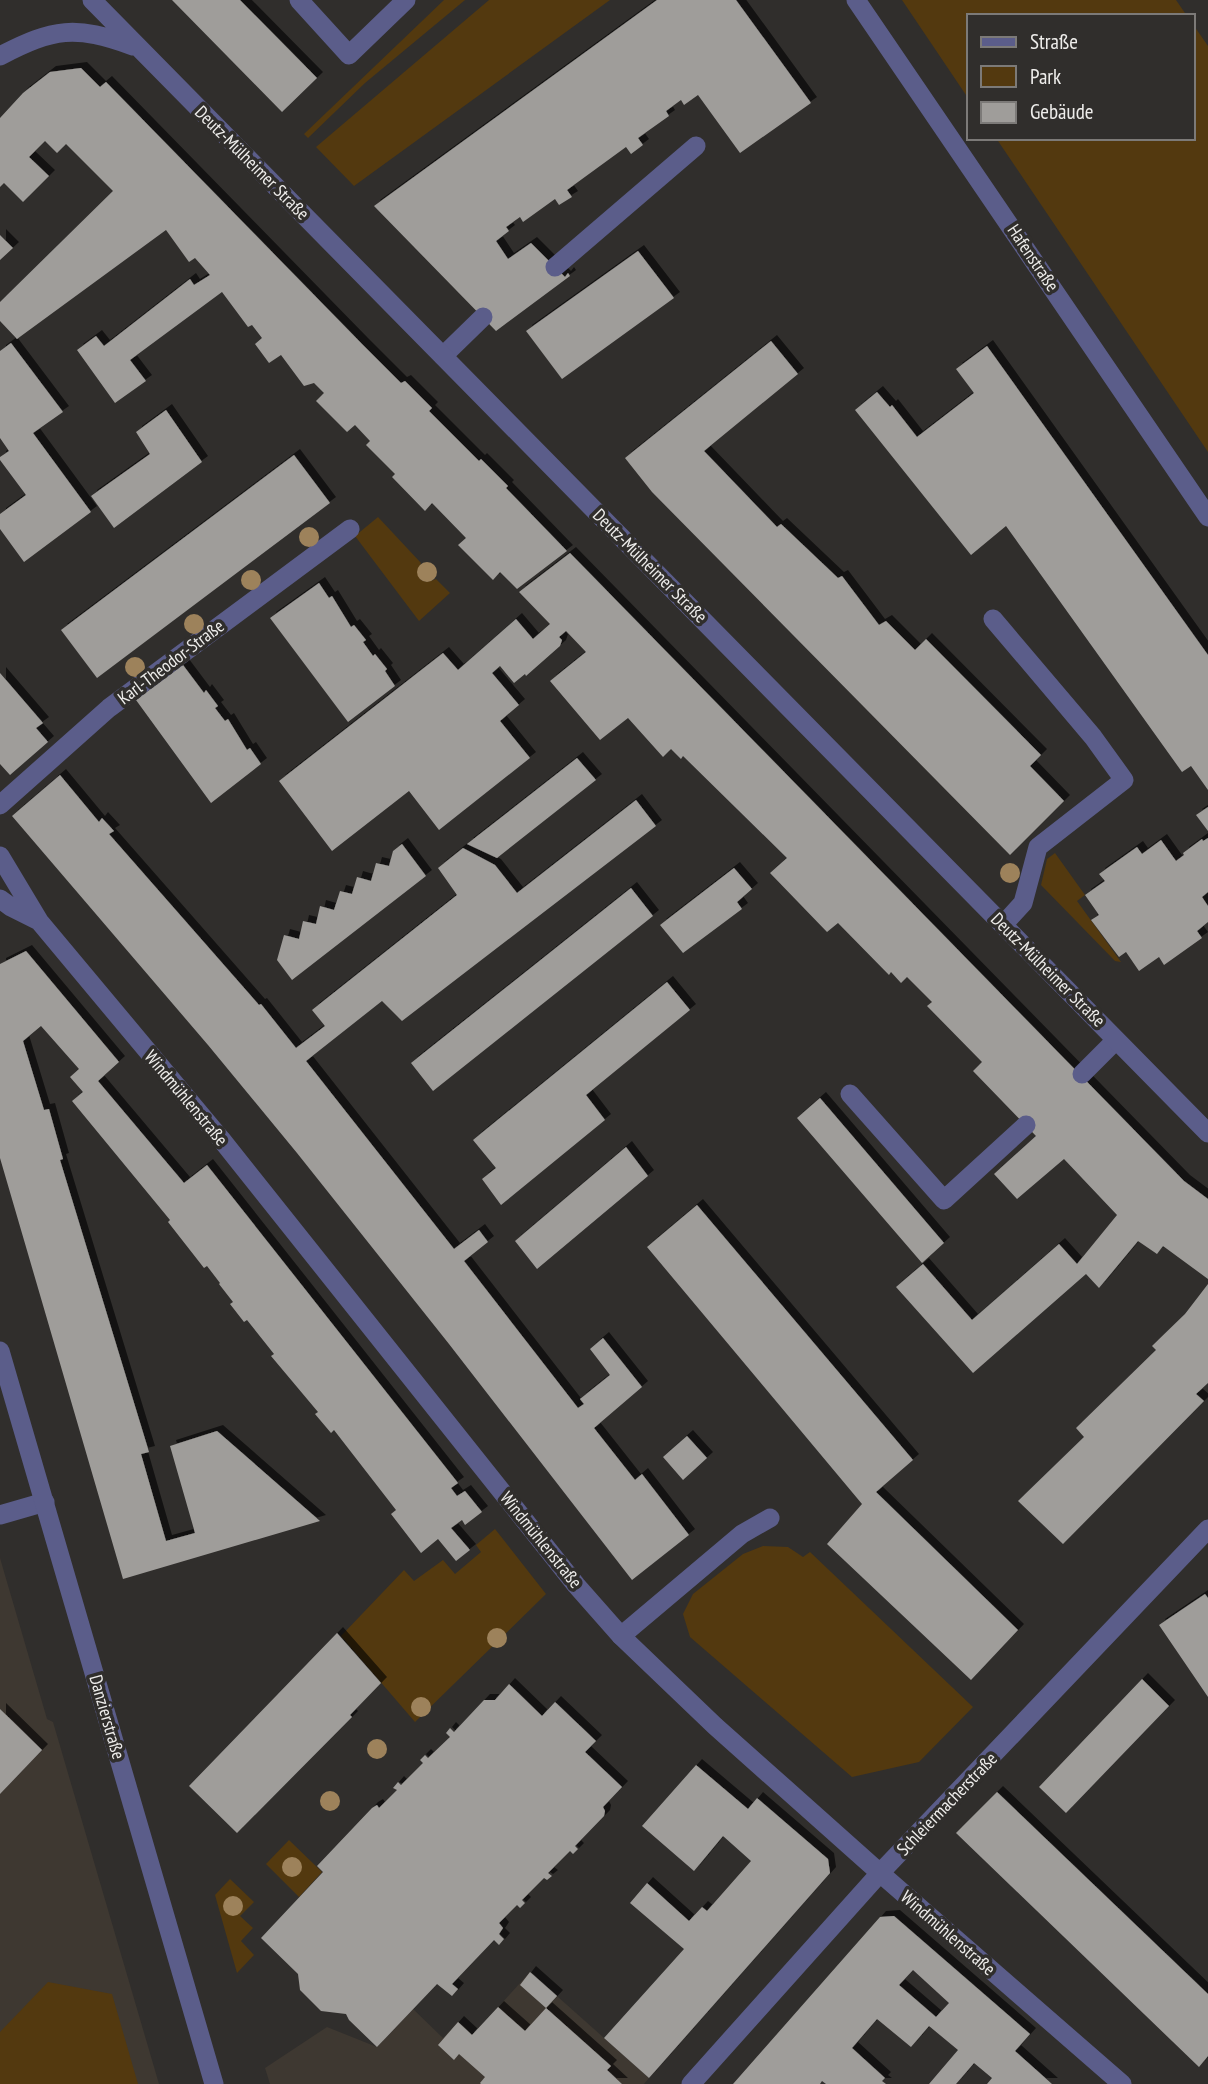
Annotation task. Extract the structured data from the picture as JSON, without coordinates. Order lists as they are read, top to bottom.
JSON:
{
  "streets": {
    "street": [
      "Deutz-Mülheimer Straße",
      "Hafenstraße",
      "Karl-Theodor-Straße",
      "Windmühlenstraße",
      "Danzierstraße",
      "Schleiermacherstraße"
    ]
  },
  "crossings": [
    ["Windmühlenstraße", "Schleiermacherstraße"]
  ],
  "legend": ["Straße", "Park", "Gebäude"]
}
